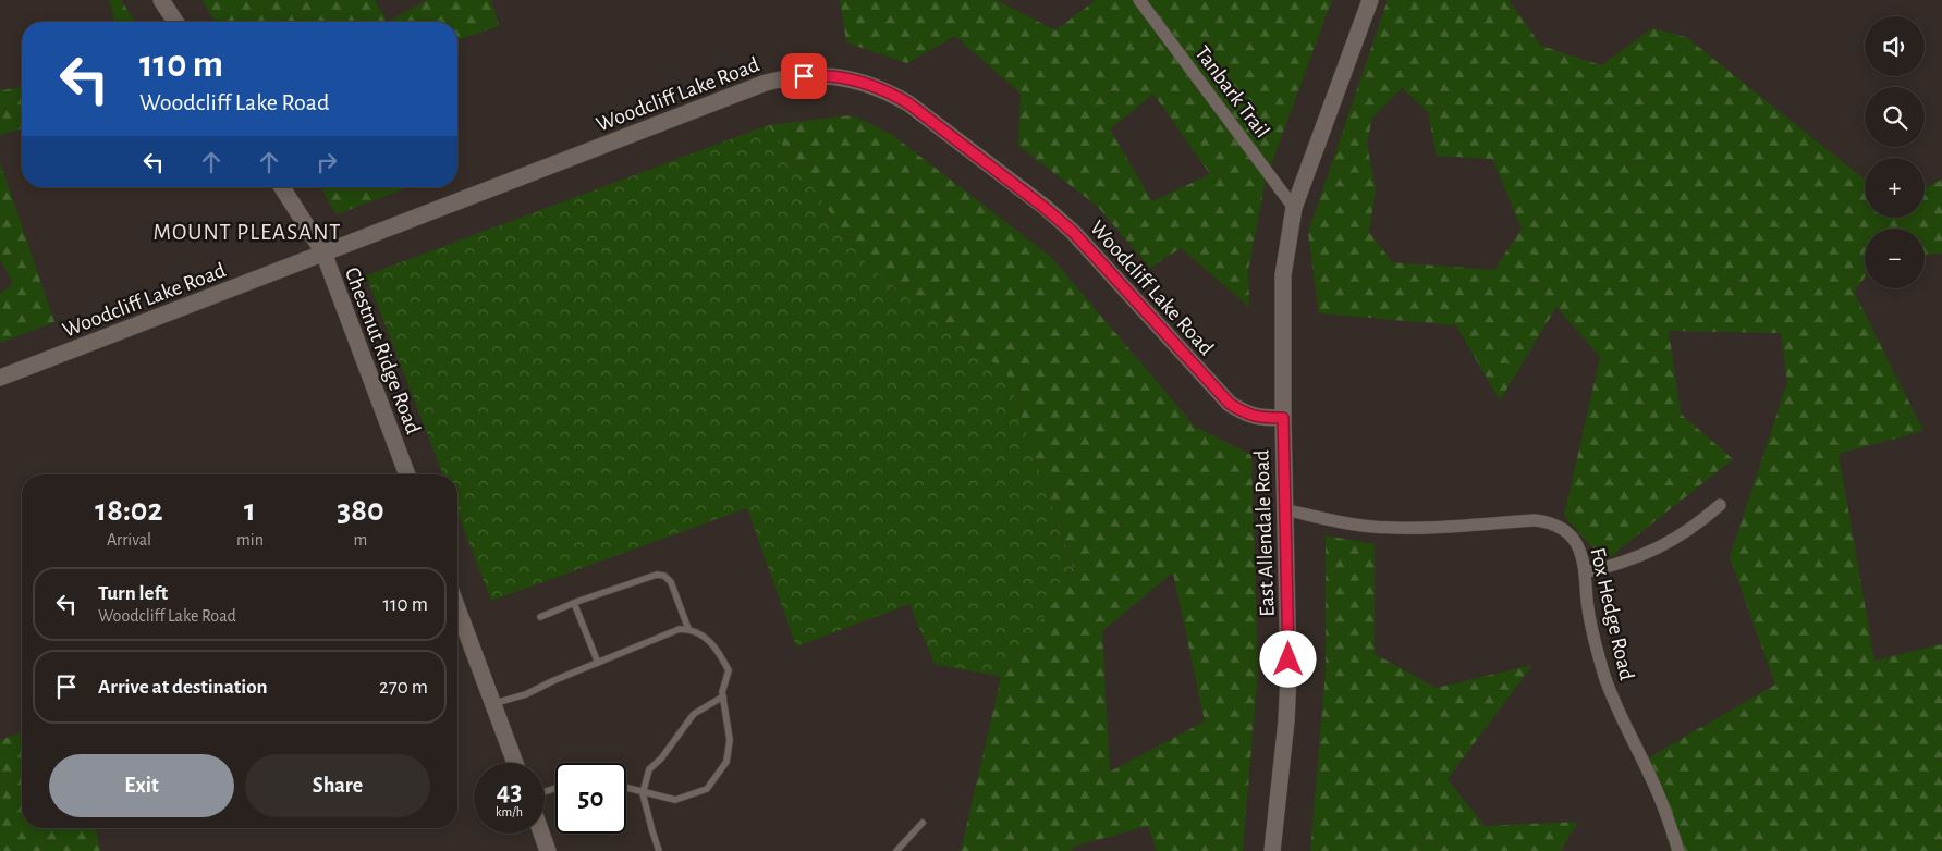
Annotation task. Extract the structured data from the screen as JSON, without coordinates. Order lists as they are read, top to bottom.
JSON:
{
  "streets": {
    "main road": ["Woodcliff Lake Road", "Chestnut Ridge Road", "East Allendale Road"],
    "street": ["Tanbark Trail", "Fox Hedge Road"]
  },
  "crossings": [
    ["Tanbark Trail", "East Allendale Road"],
    ["Woodcliff Lake Road", "Chestnut Ridge Road"],
    ["Woodcliff Lake Road", "East Allendale Road"],
    ["East Allendale Road", "Fox Hedge Road"]
  ],
  "districts": ["MOUNT PLEASANT"],
  "page": {
    "map_buttons": ["+", "−"],
    "turn": ["110 m", "Woodcliff Lake Road"],
    "eta": [
      "18:02",
      "Arrival",
      "1",
      "min",
      "380",
      "m"
    ],
    "list": [
      {
        "name": "Turn left",
        "note": "Woodcliff Lake Road",
        "value": "110 m"
      },
      {
        "name": "Arrive at destination",
        "value": "270 m"
      }
    ],
    "buttons": ["Exit", "Share"],
    "speed": "43 km/h",
    "limit": "50"
  }
}
